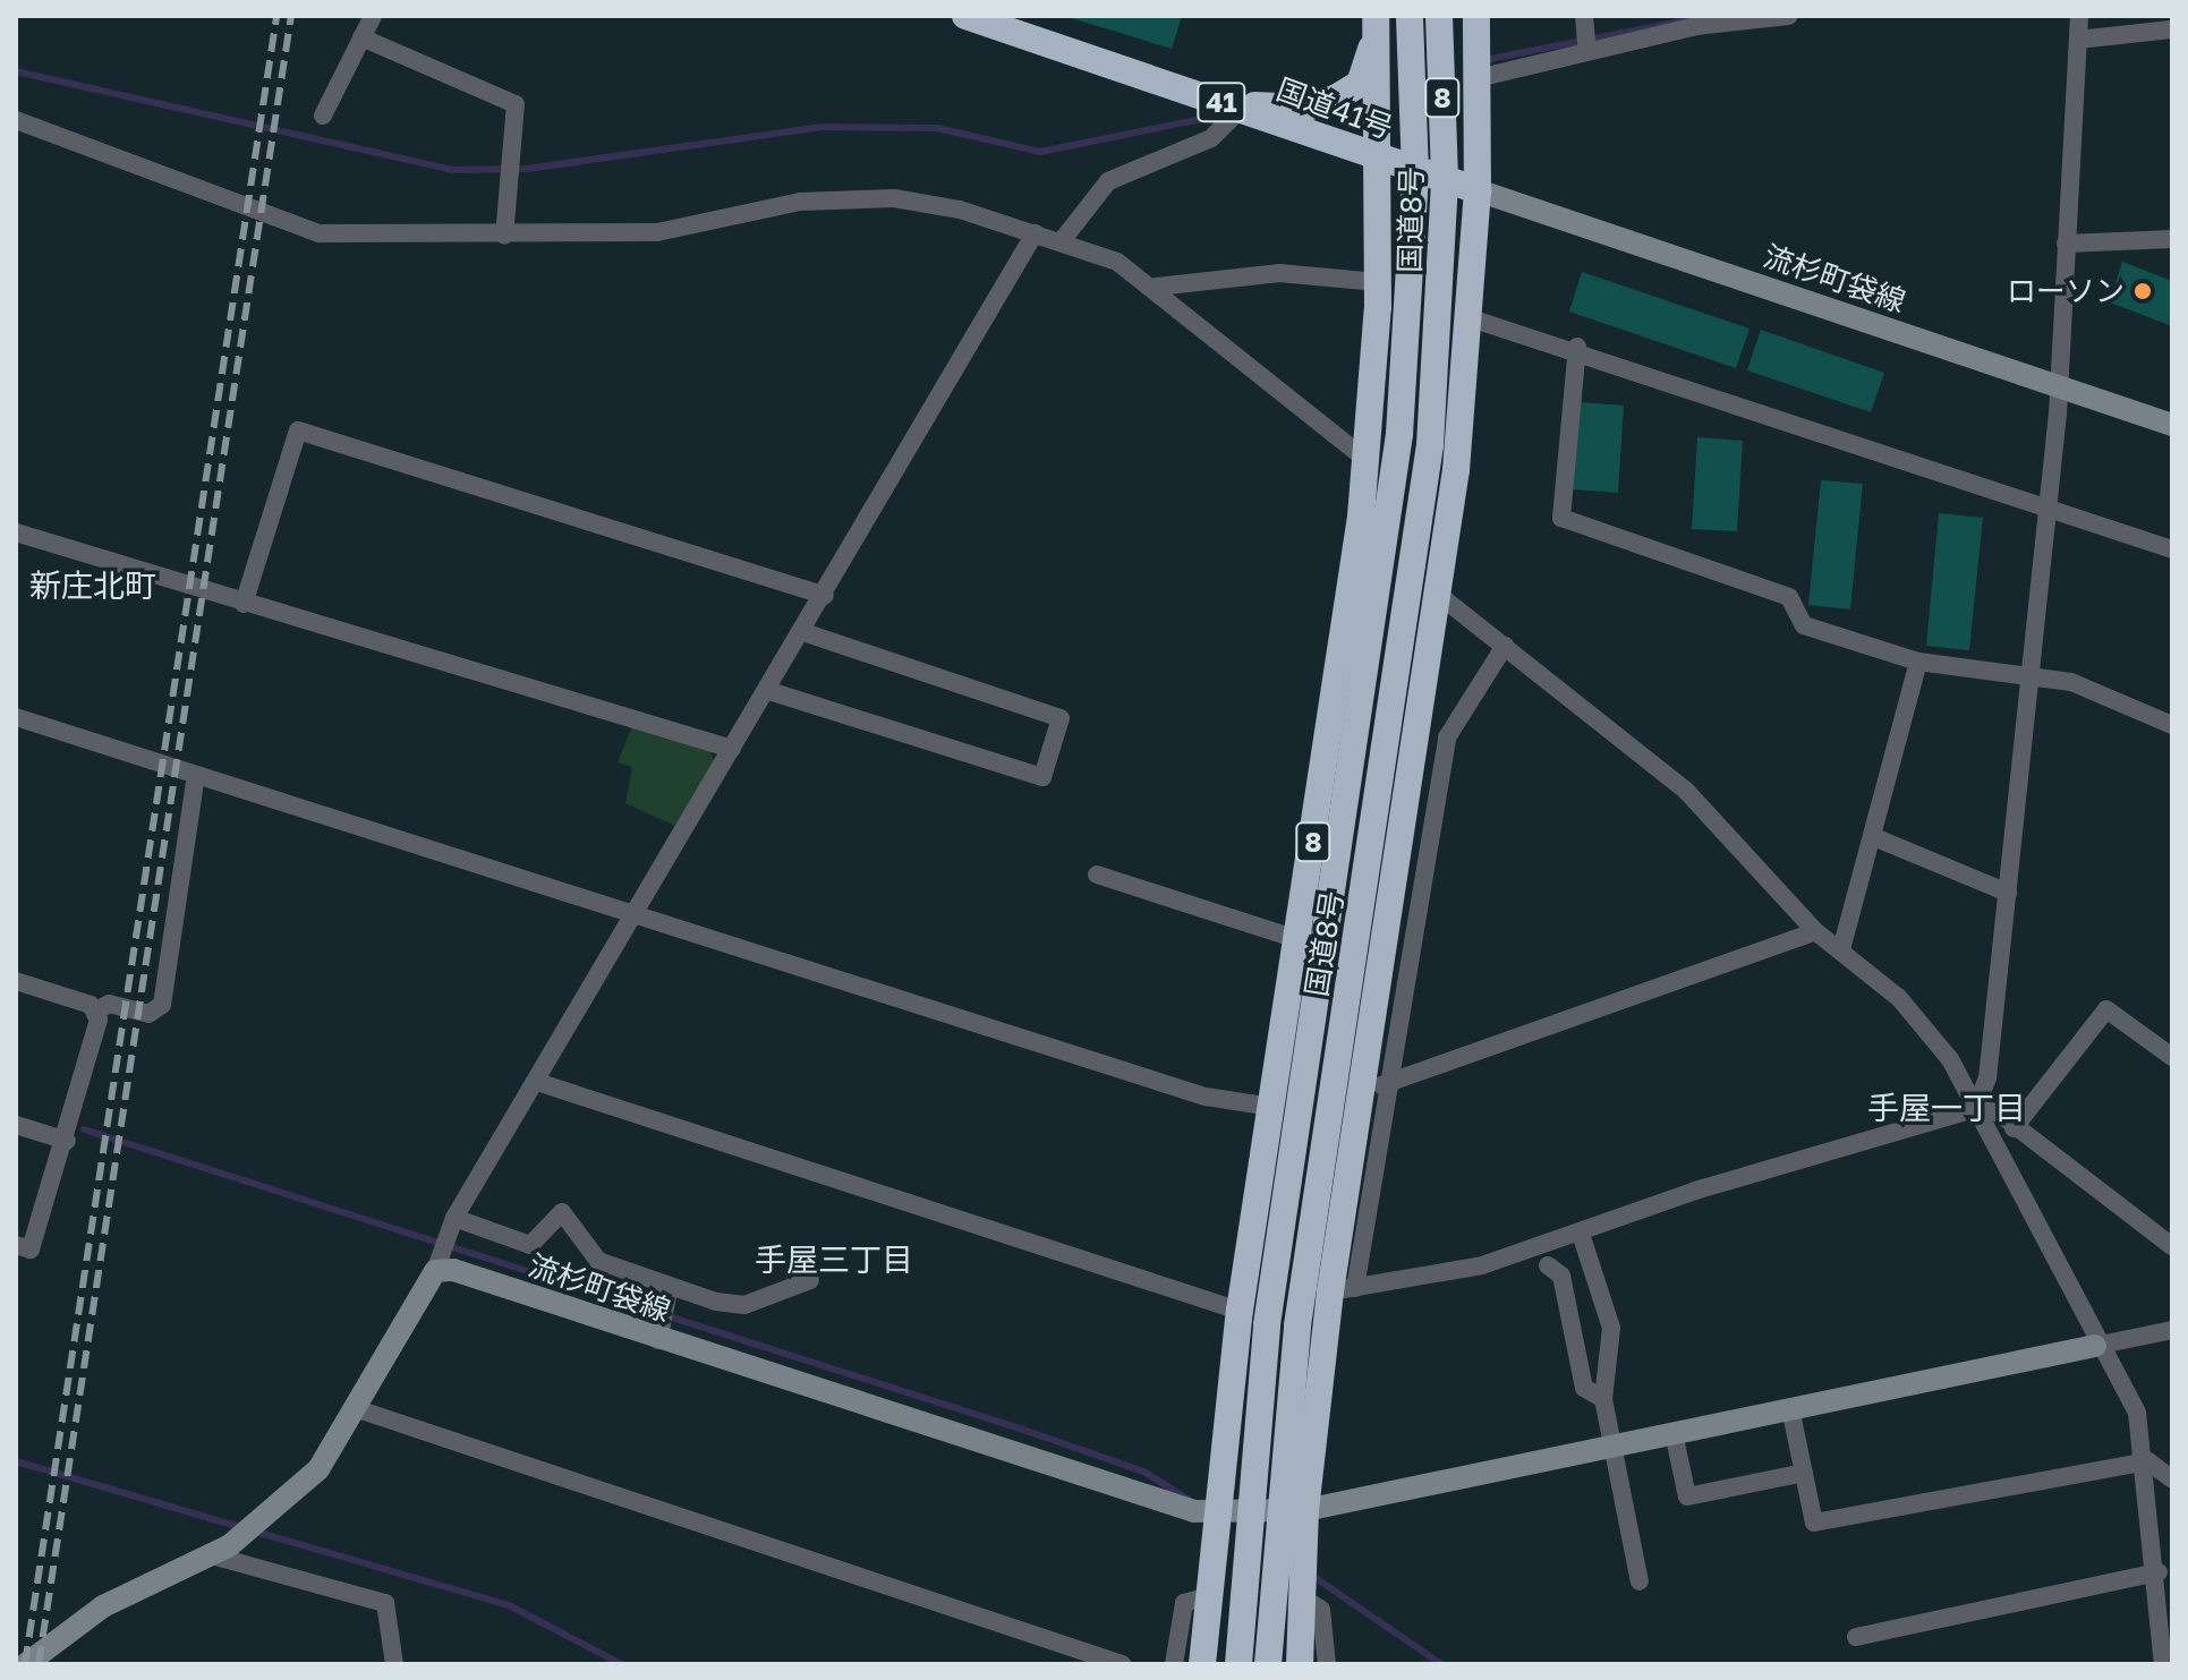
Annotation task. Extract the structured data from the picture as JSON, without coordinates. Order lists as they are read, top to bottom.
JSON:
{
  "streets": {
    "highway": [
      "8",
      "41",
      "国道41号",
      "国道8号"
    ],
    "main road": ["流杉町袋線"]
  },
  "crossings": [
    ["8", "国道41号"],
    ["8", "流杉町袋線"],
    ["国道41号", "流杉町袋線"]
  ],
  "districts": ["新庄北町", "手屋一丁目", "手屋三丁目"],
  "places": ["ローソン"]
}
